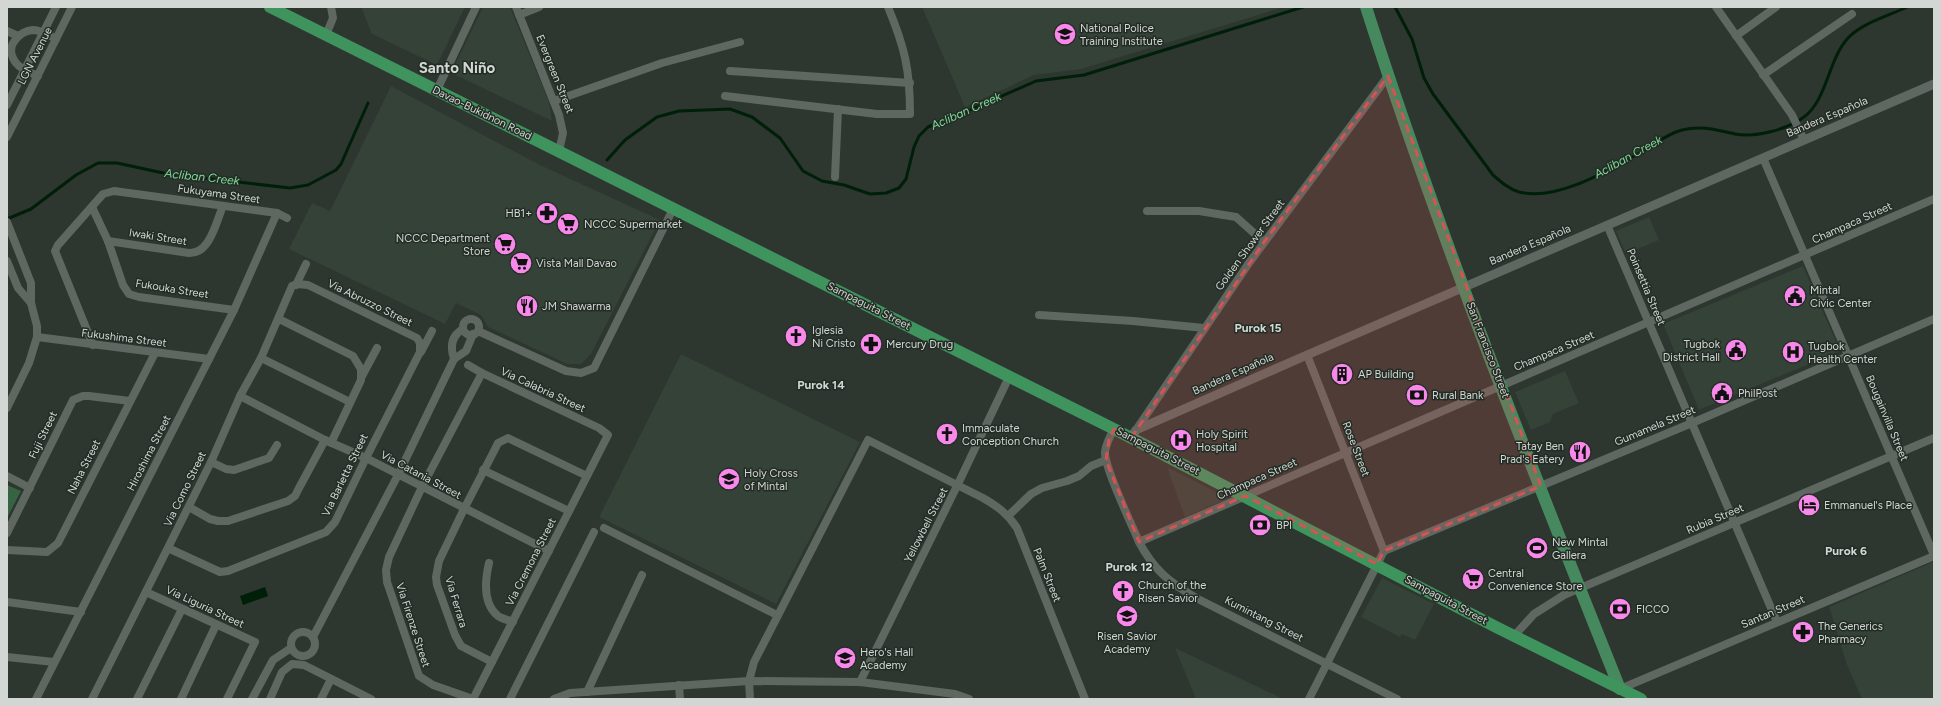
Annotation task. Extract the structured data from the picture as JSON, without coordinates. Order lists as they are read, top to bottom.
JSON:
{
  "streets": {
    "highway": ["Davao-Bukidnon Road", "Sampaguita Street"],
    "main road": ["San Francisco Street"],
    "street": [
      "LGN Avenue",
      "Evergreen Street",
      "Bandera Española",
      "Fukuyama Street",
      "Champaca Street",
      "Iwaki Street",
      "Golden Shower Street",
      "Poinsettia Street",
      "Fukouka Street",
      "Via Abruzzo Street",
      "Fukushima Street",
      "Via Calabria Street",
      "Bougainvilla Street",
      "Gumamela Street",
      "Fuji Street",
      "Rose Street",
      "Hiroshima Street",
      "Naha Street",
      "Via Barletta Street",
      "Via Catania Street",
      "Via Como Street",
      "Rubia Street",
      "Yellowbell Street",
      "Via Cremona Street",
      "Palm Street",
      "Via Ferrara",
      "Via Liguria Street",
      "Santan Street",
      "Kumintang Street",
      "Via Firenze Street"
    ]
  },
  "crossings": [
    ["Evergreen Street", "Davao-Bukidnon Road"],
    ["Davao-Bukidnon Road", "Sampaguita Street"],
    ["Bandera Española", "Golden Shower Street"],
    ["Bandera Española", "Poinsettia Street"],
    ["Bandera Española", "Sampaguita Street"],
    ["Bandera Española", "San Francisco Street"],
    ["Bandera Española", "Bougainvilla Street"],
    ["Bandera Española", "Rose Street"],
    ["Fukuyama Street", "Iwaki Street"],
    ["Fukuyama Street", "Fukouka Street"],
    ["Fukuyama Street", "Fukushima Street"],
    ["Fukuyama Street", "Hiroshima Street"],
    ["Champaca Street", "Poinsettia Street"],
    ["Champaca Street", "Sampaguita Street"],
    ["Champaca Street", "San Francisco Street"],
    ["Champaca Street", "Bougainvilla Street"],
    ["Champaca Street", "Rose Street"],
    ["Champaca Street", "Kumintang Street"],
    ["Iwaki Street", "Fukouka Street"],
    ["Golden Shower Street", "Sampaguita Street"],
    ["Golden Shower Street", "San Francisco Street"],
    ["Poinsettia Street", "Gumamela Street"],
    ["Poinsettia Street", "Rubia Street"],
    ["Poinsettia Street", "Santan Street"],
    ["Fukouka Street", "Hiroshima Street"],
    ["Via Abruzzo Street", "Via Barletta Street"],
    ["Via Abruzzo Street", "Via Como Street"],
    ["Sampaguita Street", "San Francisco Street"],
    ["Sampaguita Street", "Rubia Street"],
    ["Sampaguita Street", "Yellowbell Street"],
    ["Sampaguita Street", "Santan Street"],
    ["Sampaguita Street", "Kumintang Street"],
    ["Fukushima Street", "Hiroshima Street"],
    ["Fukushima Street", "Naha Street"],
    ["San Francisco Street", "Gumamela Street"],
    ["San Francisco Street", "Rubia Street"],
    ["San Francisco Street", "Santan Street"],
    ["Via Calabria Street", "Via Cremona Street"],
    ["Bougainvilla Street", "Gumamela Street"],
    ["Bougainvilla Street", "Rubia Street"],
    ["Bougainvilla Street", "Santan Street"],
    ["Gumamela Street", "Rose Street"],
    ["Fuji Street", "Naha Street"],
    ["Via Barletta Street", "Via Catania Street"],
    ["Via Barletta Street", "Via Como Street"],
    ["Via Catania Street", "Via Como Street"],
    ["Via Catania Street", "Via Cremona Street"],
    ["Via Catania Street", "Via Ferrara"],
    ["Via Catania Street", "Via Firenze Street"],
    ["Via Como Street", "Via Liguria Street"],
    ["Yellowbell Street", "Palm Street"],
    ["Via Cremona Street", "Via Ferrara"],
    ["Via Cremona Street", "Via Firenze Street"]
  ],
  "districts": [
    "Santo Niño",
    "Purok 15",
    "Purok 14",
    "Purok 6",
    "Purok 12"
  ],
  "water": ["Acliban Creek"],
  "places": {
    "school or university": [
      "National Police Training Institute",
      "Holy Cross of Mintal",
      "Risen Savior Academy",
      "Hero's Hall Academy"
    ],
    "pharmacy": ["HB1+", "Mercury Drug", "The Generics Pharmacy"],
    "supermarket": [
      "NCCC Supermarket",
      "NCCC Department Store",
      "Vista Mall Davao",
      "Central Convenience Store"
    ],
    "public building": ["Mintal Civic Center", "Tugbok District Hall", "PhilPost"],
    "restaurant": ["JM Shawarma", "Tatay Ben Prad's Eatery"],
    "church": ["Iglesia Ni Cristo", "Immaculate Conception Church", "Church of the Risen Savior"],
    "hospital": ["Tugbok Health Center", "Holy Spirit Hospital"],
    "building": ["AP Building"],
    "bank": ["Rural Bank", "BPI", "FICCO"],
    "hotel": ["Emmanuel's Place"],
    "sports": ["New Mintal Gallera"]
  }
}
